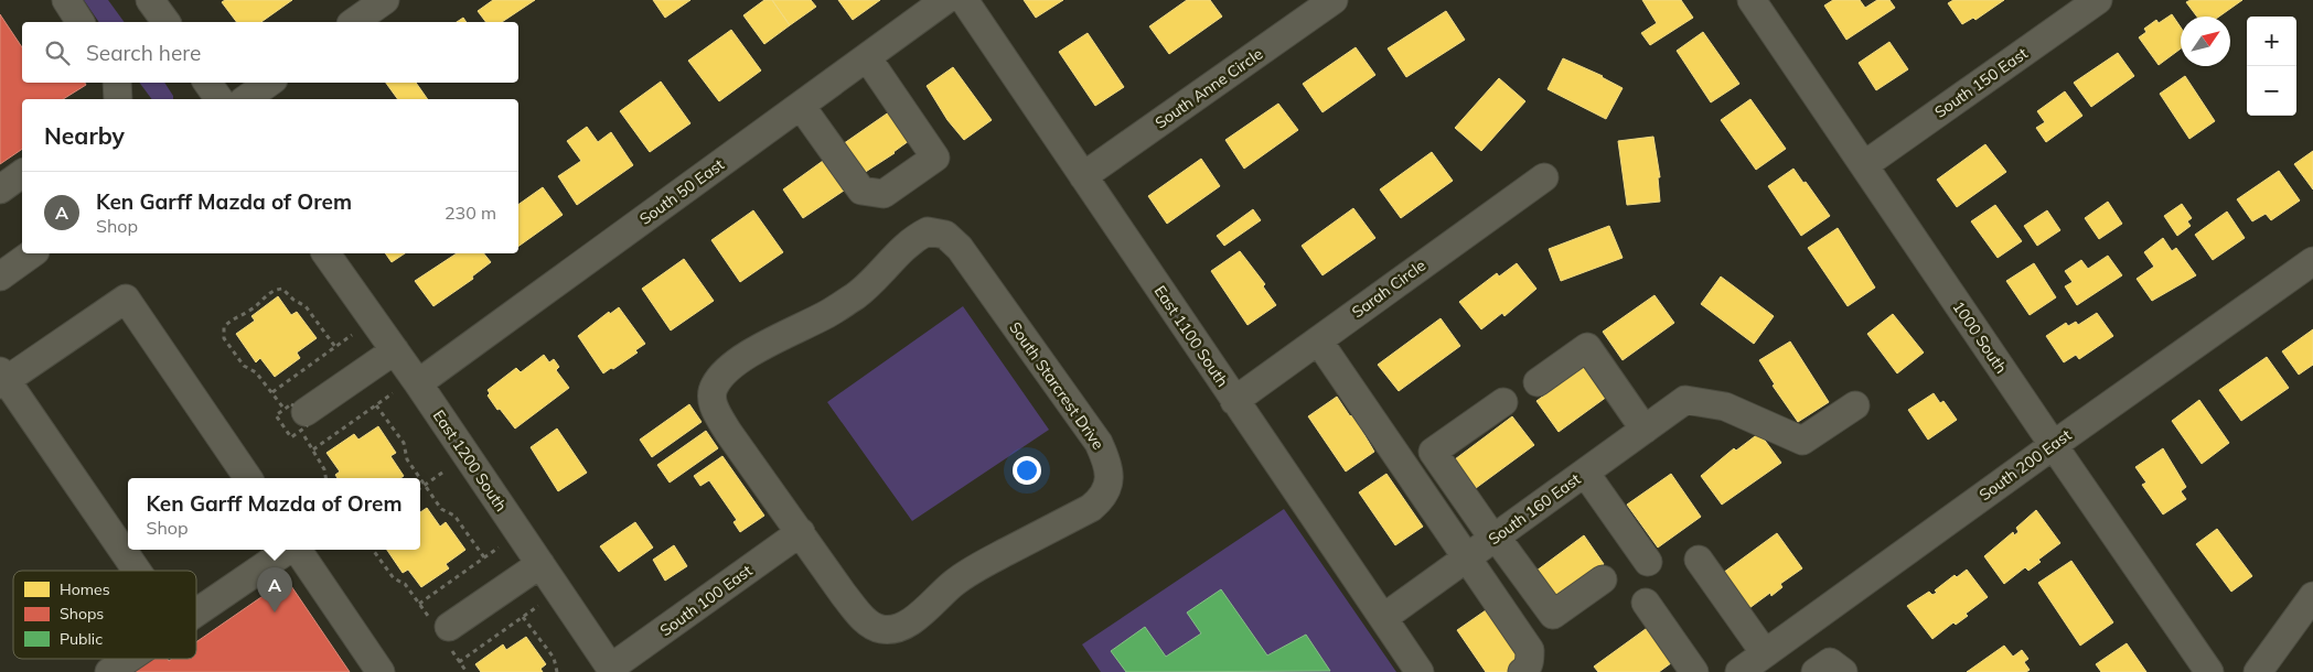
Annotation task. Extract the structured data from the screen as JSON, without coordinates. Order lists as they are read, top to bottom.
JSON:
{
  "streets": {
    "street": [
      "South 150 East",
      "South Anne Circle",
      "South 50 East",
      "Sarah Circle",
      "East 1100 South",
      "1000 South",
      "South Starcrest Drive",
      "East 1200 South",
      "South 200 East",
      "South 160 East",
      "South 100 East"
    ]
  },
  "crossings": [
    ["South 150 East", "1000 South"],
    ["South Anne Circle", "East 1100 South"],
    ["South 50 East", "East 1200 South"],
    ["Sarah Circle", "East 1100 South"],
    ["East 1100 South", "South 160 East"],
    ["1000 South", "South 200 East"],
    ["South Starcrest Drive", "South 100 East"],
    ["East 1200 South", "South 100 East"]
  ],
  "legend": ["Homes", "Shops", "Public"],
  "north": "top right",
  "page": {
    "map_buttons": ["+", "−"],
    "search": "Search here",
    "heading": "Nearby",
    "list": [
      {
        "mark": "A",
        "name": "Ken Garff Mazda of Orem",
        "note": "Shop",
        "value": "230 m"
      }
    ],
    "popup": ["Ken Garff Mazda of Orem", "Shop"],
    "pins": "A"
  }
}
